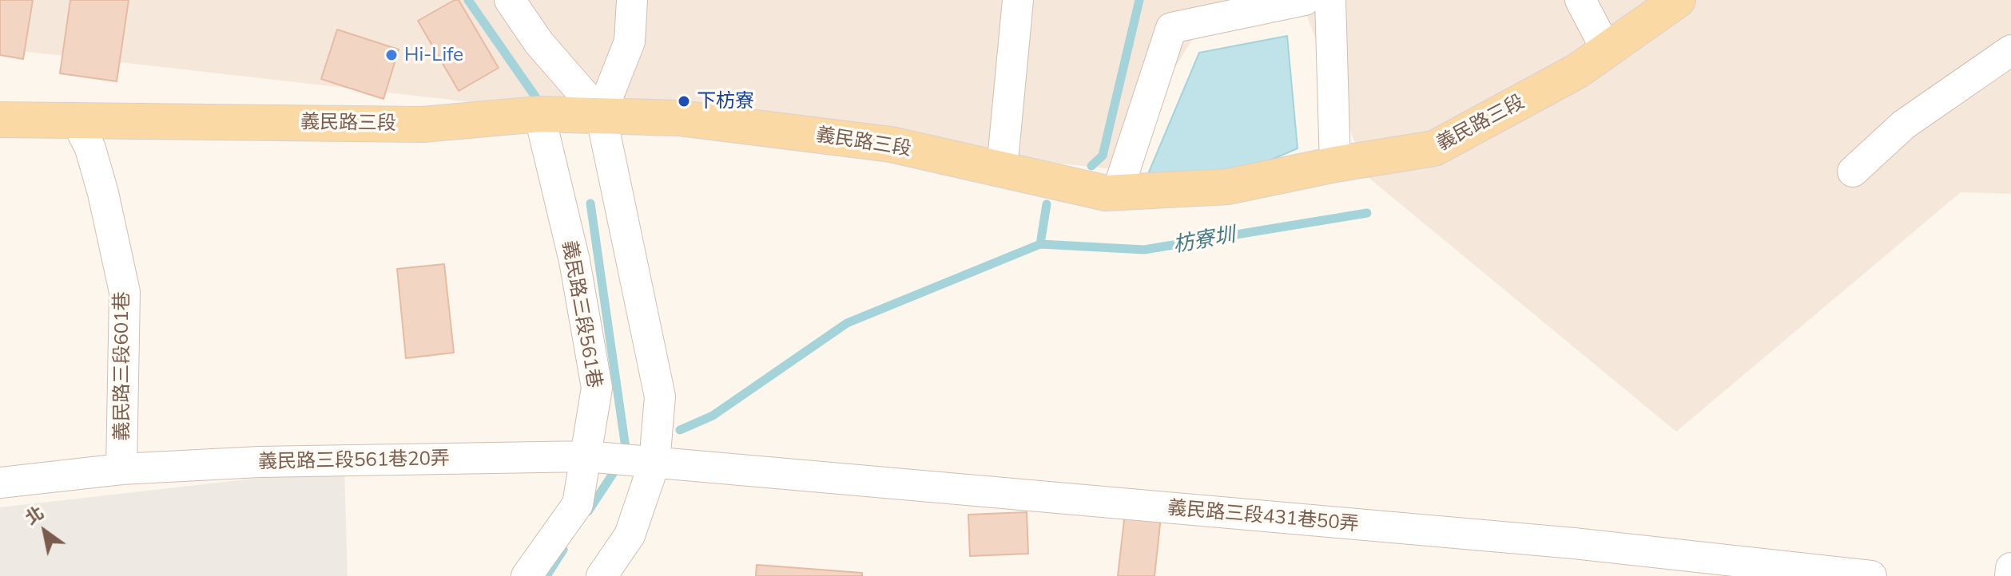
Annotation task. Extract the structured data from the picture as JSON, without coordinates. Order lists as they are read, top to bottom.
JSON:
{
  "streets": {
    "main road": ["義民路三段"],
    "lane": [
      "義民路三段561巷",
      "義民路三段601巷",
      "義民路三段561巷20弄",
      "義民路三段431巷50弄"
    ]
  },
  "crossings": [
    ["義民路三段", "義民路三段561巷"],
    ["義民路三段", "義民路三段601巷"],
    ["義民路三段561巷", "義民路三段561巷20弄"],
    ["義民路三段601巷", "義民路三段561巷20弄"],
    ["義民路三段561巷20弄", "義民路三段431巷50弄"]
  ],
  "water": ["枋寮圳"],
  "places": ["Hi-Life", "下枋寮"],
  "north": "top left"
}
